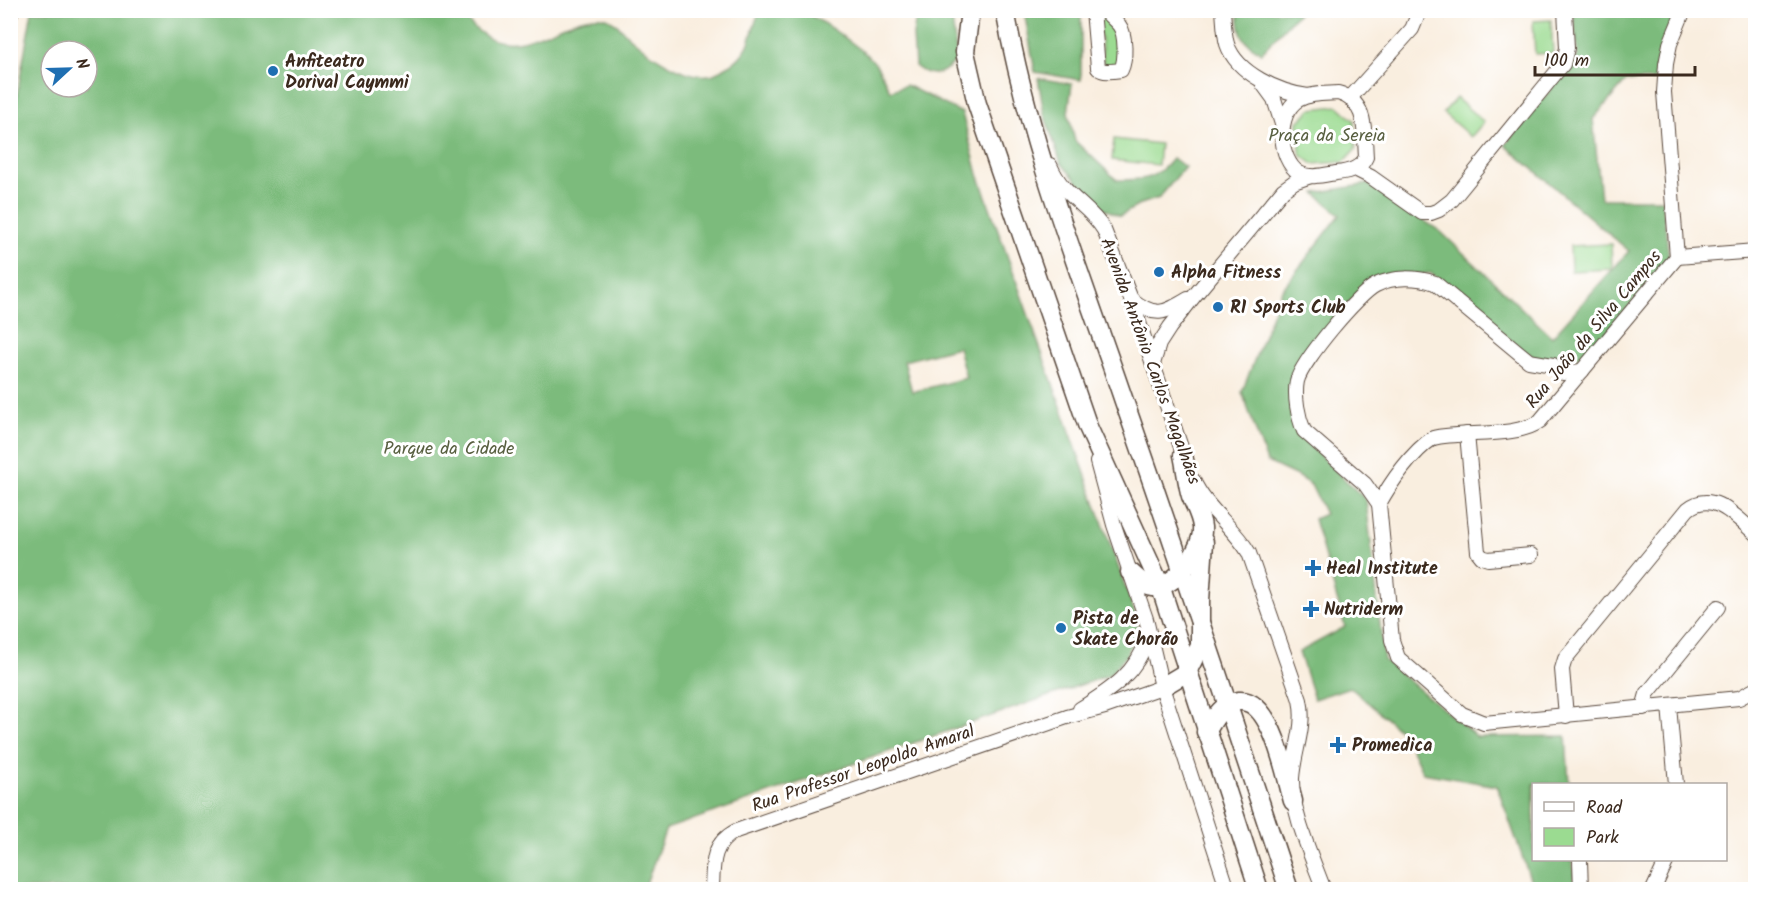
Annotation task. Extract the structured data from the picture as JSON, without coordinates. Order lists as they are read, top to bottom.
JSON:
{
  "streets": {
    "main road": ["Avenida Antônio Carlos Magalhães"],
    "street": ["Rua João da Silva Campos", "Rua Professor Leopoldo Amaral"]
  },
  "parks": ["Praça da Sereia", "Parque da Cidade"],
  "places": {
    "other": [
      "Anfiteatro Dorival Caymmi",
      "Alpha Fitness",
      "R1 Sports Club",
      "Pista de Skate Chorão"
    ],
    "health": ["Heal Institute", "Nutriderm", "Promedica"]
  },
  "legend": ["Road", "Park"],
  "scale_bar": "100 m",
  "north": "right"
}
